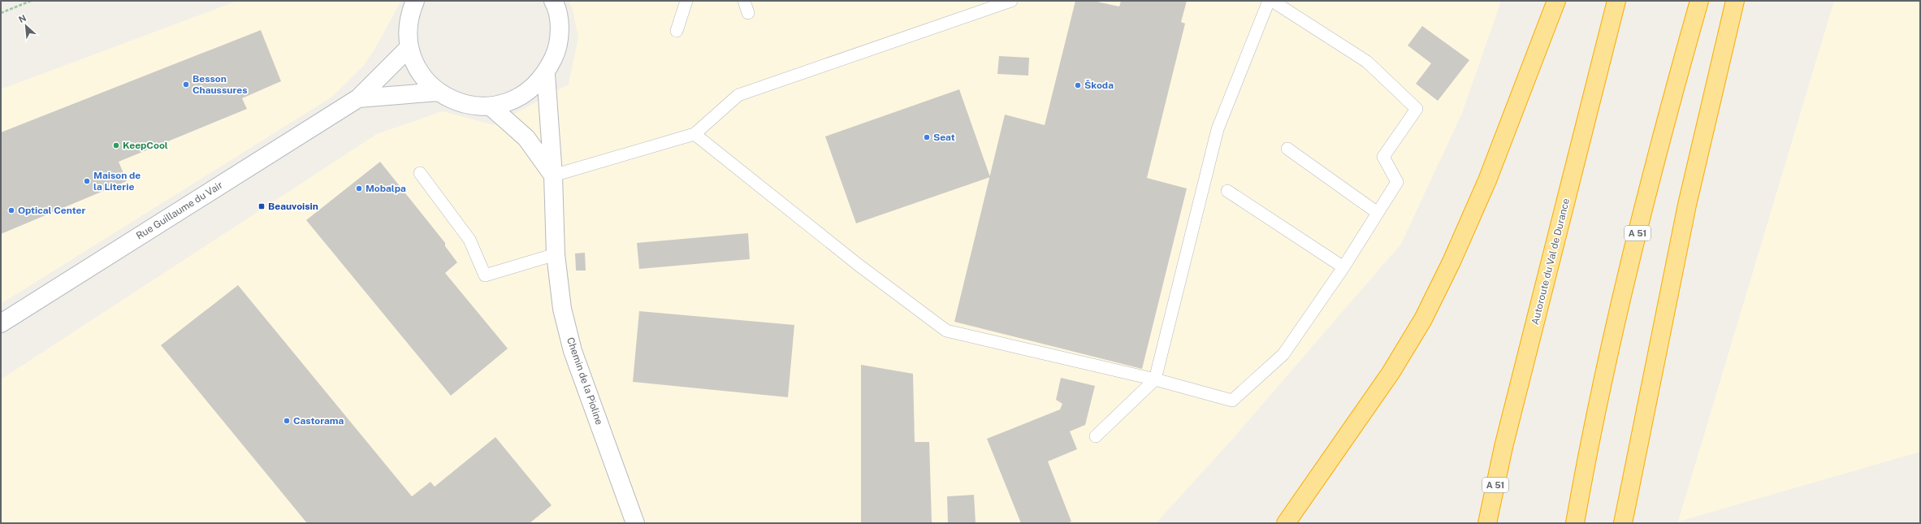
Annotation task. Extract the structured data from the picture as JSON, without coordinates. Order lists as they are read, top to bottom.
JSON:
{
  "streets": {
    "highway": ["A 51", "Autoroute du Val de Durance"],
    "main road": ["Rue Guillaume du Vair", "Chemin de la Pioline"]
  },
  "places": {
    "other": [
      "Besson Chaussures",
      "Škoda",
      "Seat",
      "KeepCool",
      "Maison de la Literie",
      "Mobalpa",
      "Optical Center",
      "Castorama"
    ],
    "transit": ["Beauvoisin"]
  },
  "north": "top left"
}
